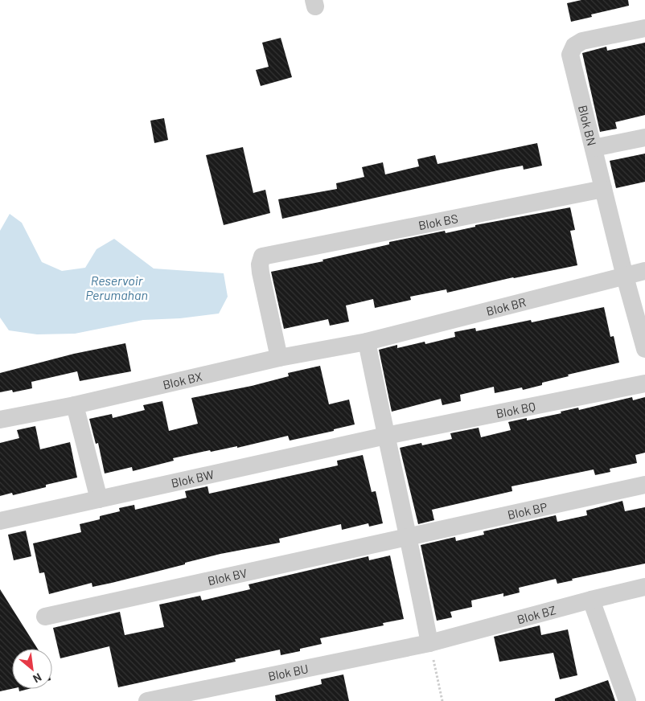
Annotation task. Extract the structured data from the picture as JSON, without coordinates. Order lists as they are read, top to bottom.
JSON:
{
  "streets": {
    "street": [
      "Blok BN",
      "Blok BS",
      "Blok BR",
      "Blok BX",
      "Blok BQ",
      "Blok BW",
      "Blok BP",
      "Blok BV",
      "Blok BZ",
      "Blok BU"
    ]
  },
  "crossings": [
    ["Blok BN", "Blok BS"],
    ["Blok BN", "Blok BR"],
    ["Blok BS", "Blok BX"],
    ["Blok BR", "Blok BX"],
    ["Blok BQ", "Blok BW"],
    ["Blok BP", "Blok BV"],
    ["Blok BZ", "Blok BU"]
  ],
  "water": ["Reservoir Perumahan"],
  "north": "bottom right"
}
